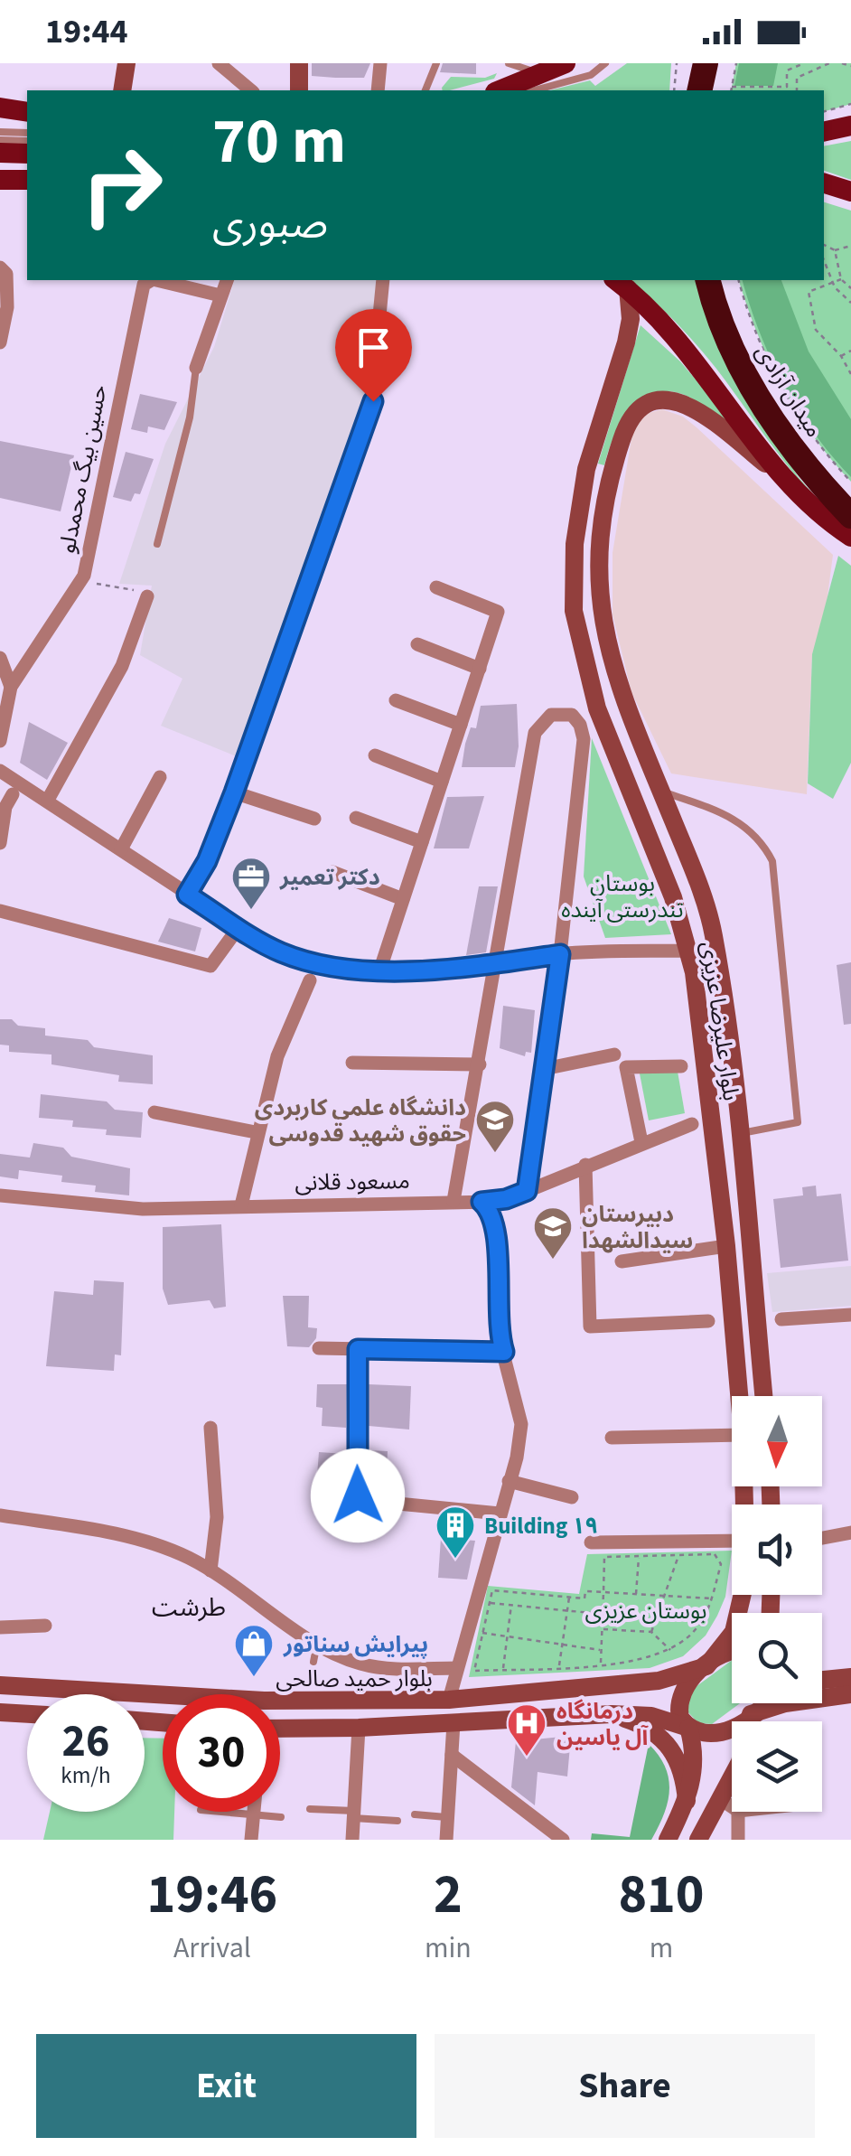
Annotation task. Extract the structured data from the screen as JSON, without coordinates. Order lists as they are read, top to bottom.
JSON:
{
  "streets": {
    "highway": ["میدان آزادی"],
    "main road": ["بلوار علیرضا عزیزی", "بلوار حمید صالحی"],
    "street": ["حسین بیگ محمدلو", "مسعود قلانی"]
  },
  "crossings": [
    ["بلوار علیرضا عزیزی", "بلوار حمید صالحی"]
  ],
  "districts": ["طرشت"],
  "parks": ["بوستان تندرستی آینده", "بوستان عزیزی"],
  "places": {
    "office": ["دکتر تعمیر"],
    "school or university": ["دانشگاه علمی کاربردی حقوق شهید قدوسی", "دبيرستان سیدالشهدا"],
    "building": ["Building ۱۹"],
    "shop": ["پیرایش سناتور"],
    "hospital": ["درمانگاه آل یاسین"]
  },
  "north": "bottom",
  "page": {
    "status": "19:44",
    "turn": ["70 m", "صبوری"],
    "speed": "26 km/h",
    "limit": "30",
    "eta": [
      "19:46",
      "Arrival",
      "2",
      "min",
      "810",
      "m"
    ],
    "buttons": ["Exit", "Share"]
  }
}
